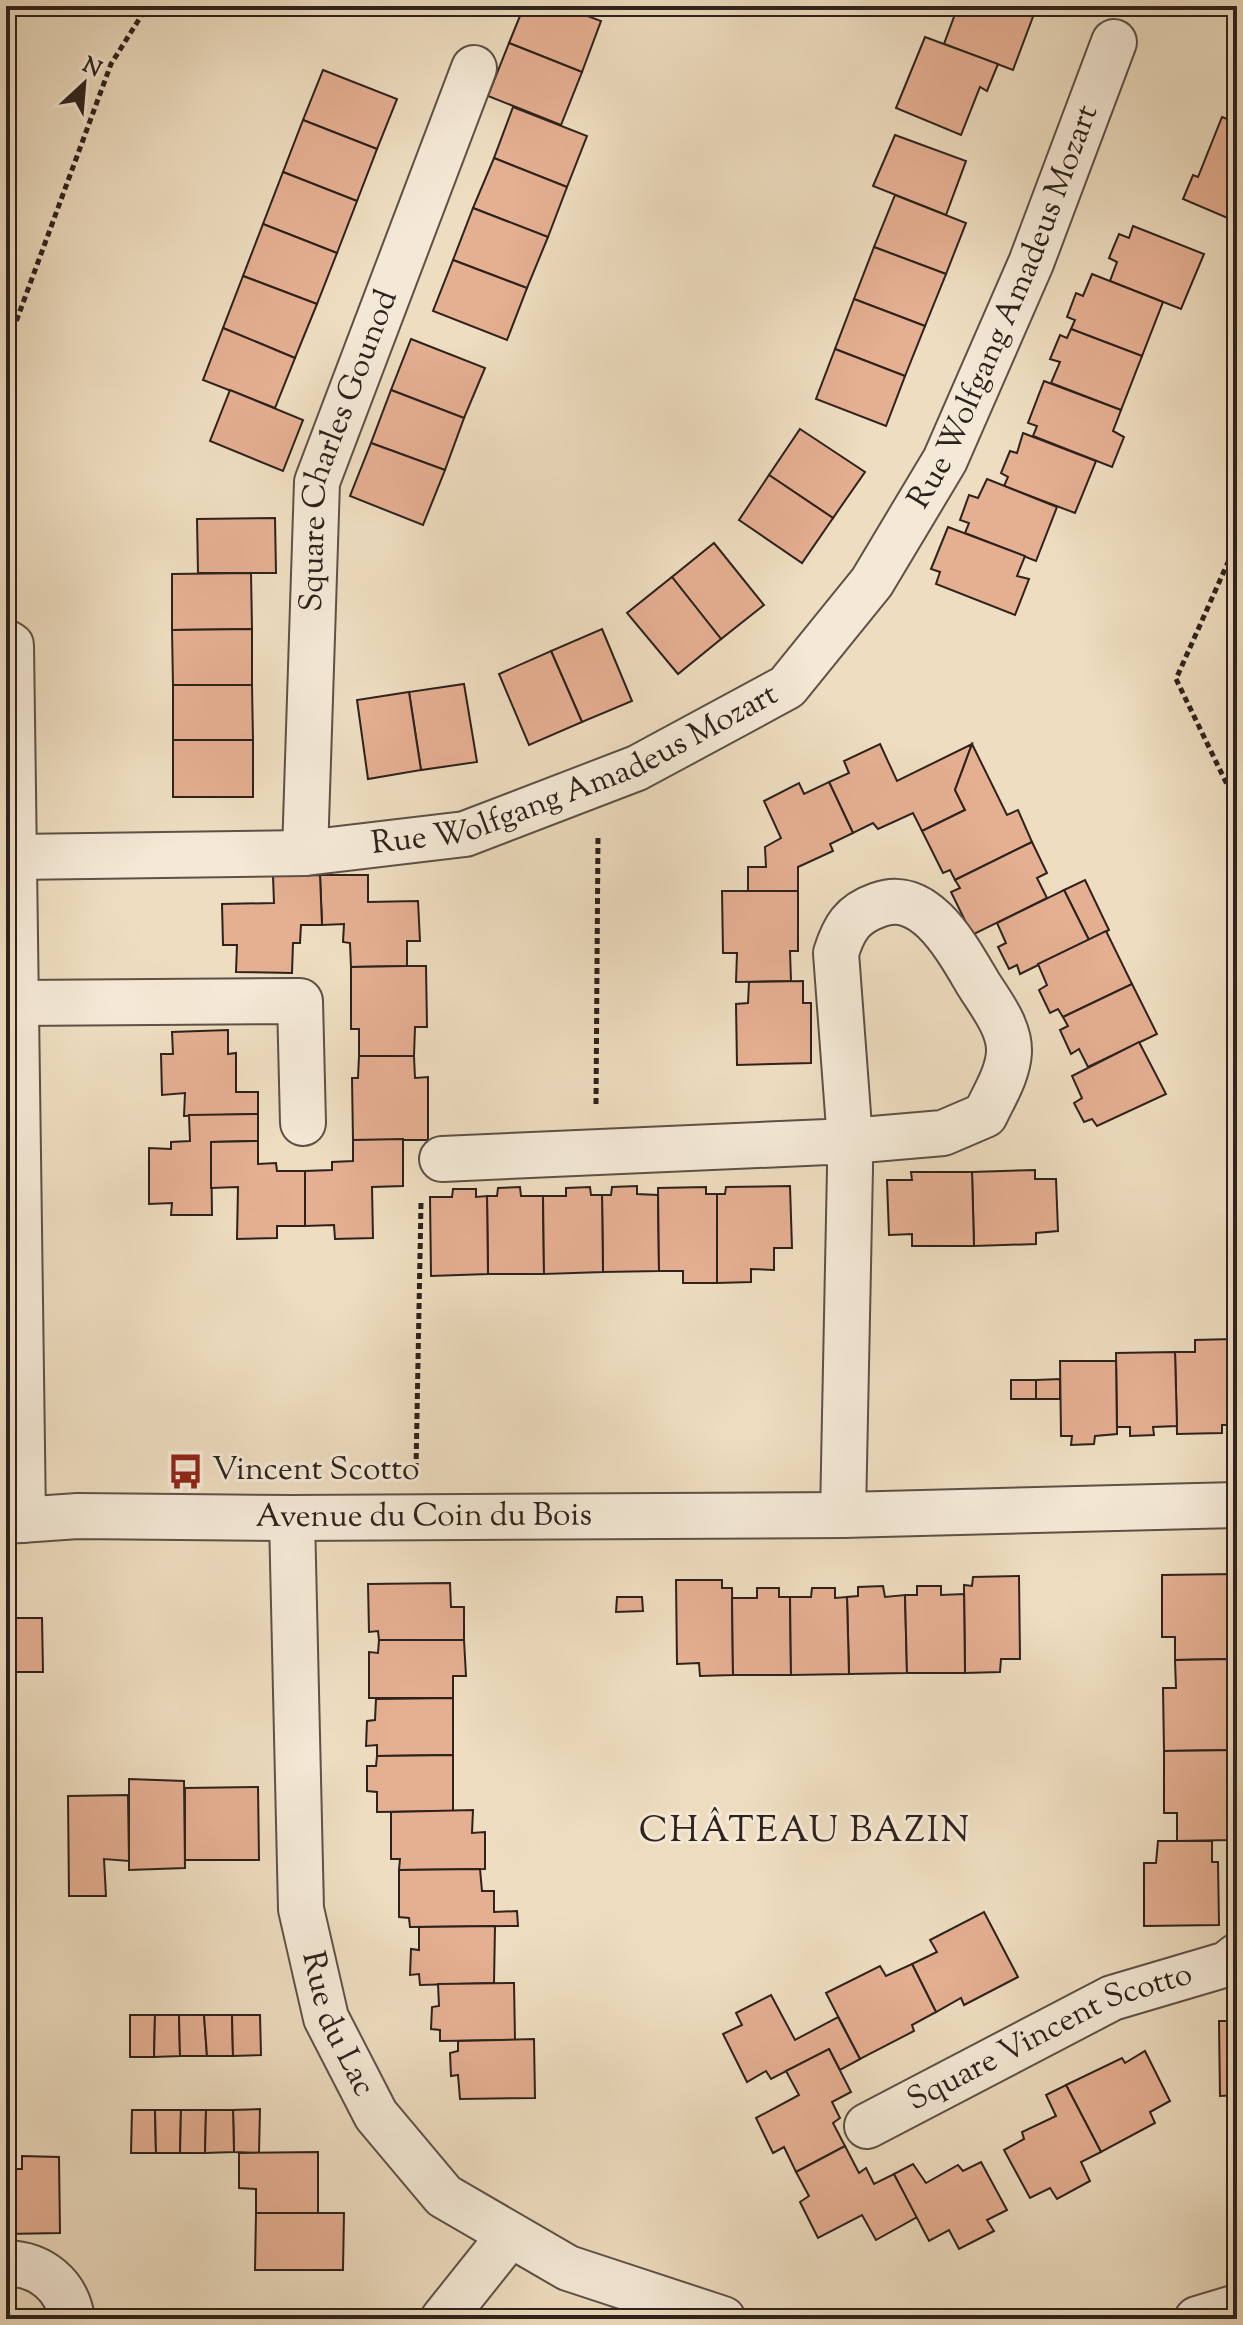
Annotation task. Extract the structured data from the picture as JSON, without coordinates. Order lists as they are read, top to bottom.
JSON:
{
  "streets": {
    "street": [
      "Rue Wolfgang Amadeus Mozart",
      "Square Charles Gounod",
      "Avenue du Coin du Bois",
      "Rue du Lac",
      "Square Vincent Scotto"
    ]
  },
  "crossings": [
    ["Rue Wolfgang Amadeus Mozart", "Square Charles Gounod"],
    ["Avenue du Coin du Bois", "Rue du Lac"]
  ],
  "districts": ["CHÂTEAU BAZIN"],
  "places": {
    "bus stop": ["Vincent Scotto"]
  },
  "north": "top right"
}
